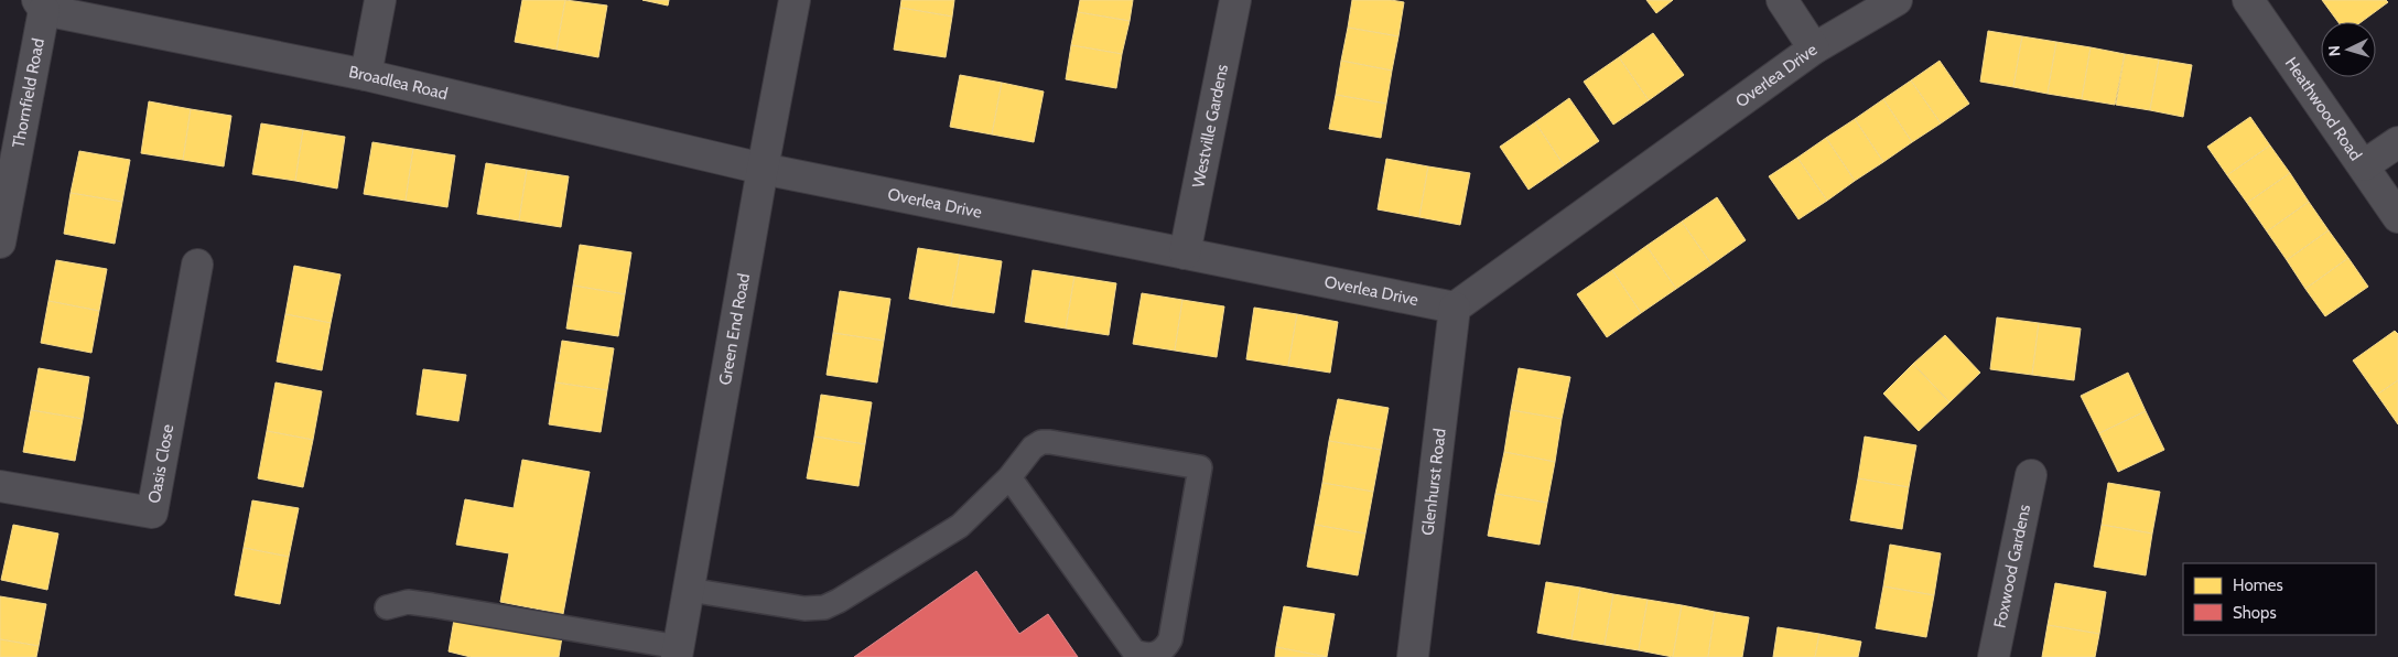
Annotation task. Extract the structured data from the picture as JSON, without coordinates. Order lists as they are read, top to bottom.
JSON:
{
  "streets": {
    "street": [
      "Overlea Drive",
      "Broadlea Road",
      "Thornfield Road",
      "Heathwood Road",
      "Westville Gardens",
      "Green End Road",
      "Oasis Close",
      "Glenhurst Road",
      "Foxwood Gardens"
    ]
  },
  "crossings": [
    ["Overlea Drive", "Broadlea Road"],
    ["Overlea Drive", "Westville Gardens"],
    ["Overlea Drive", "Green End Road"],
    ["Overlea Drive", "Glenhurst Road"],
    ["Broadlea Road", "Thornfield Road"],
    ["Broadlea Road", "Green End Road"]
  ],
  "legend": ["Homes", "Shops"],
  "north": "left"
}
